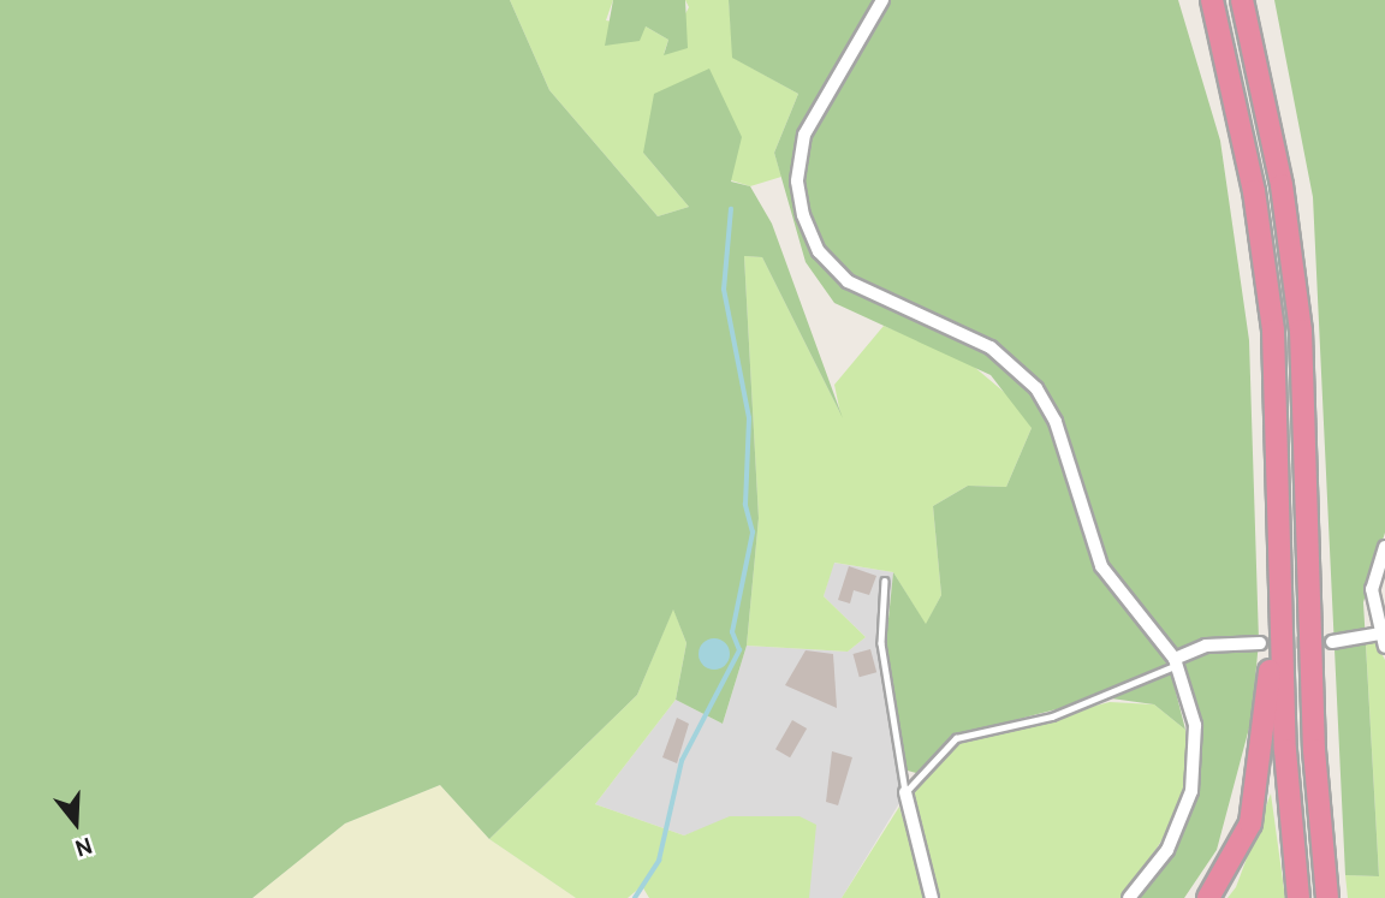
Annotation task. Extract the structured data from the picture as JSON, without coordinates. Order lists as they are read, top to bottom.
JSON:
{
  "north": "bottom"
}
